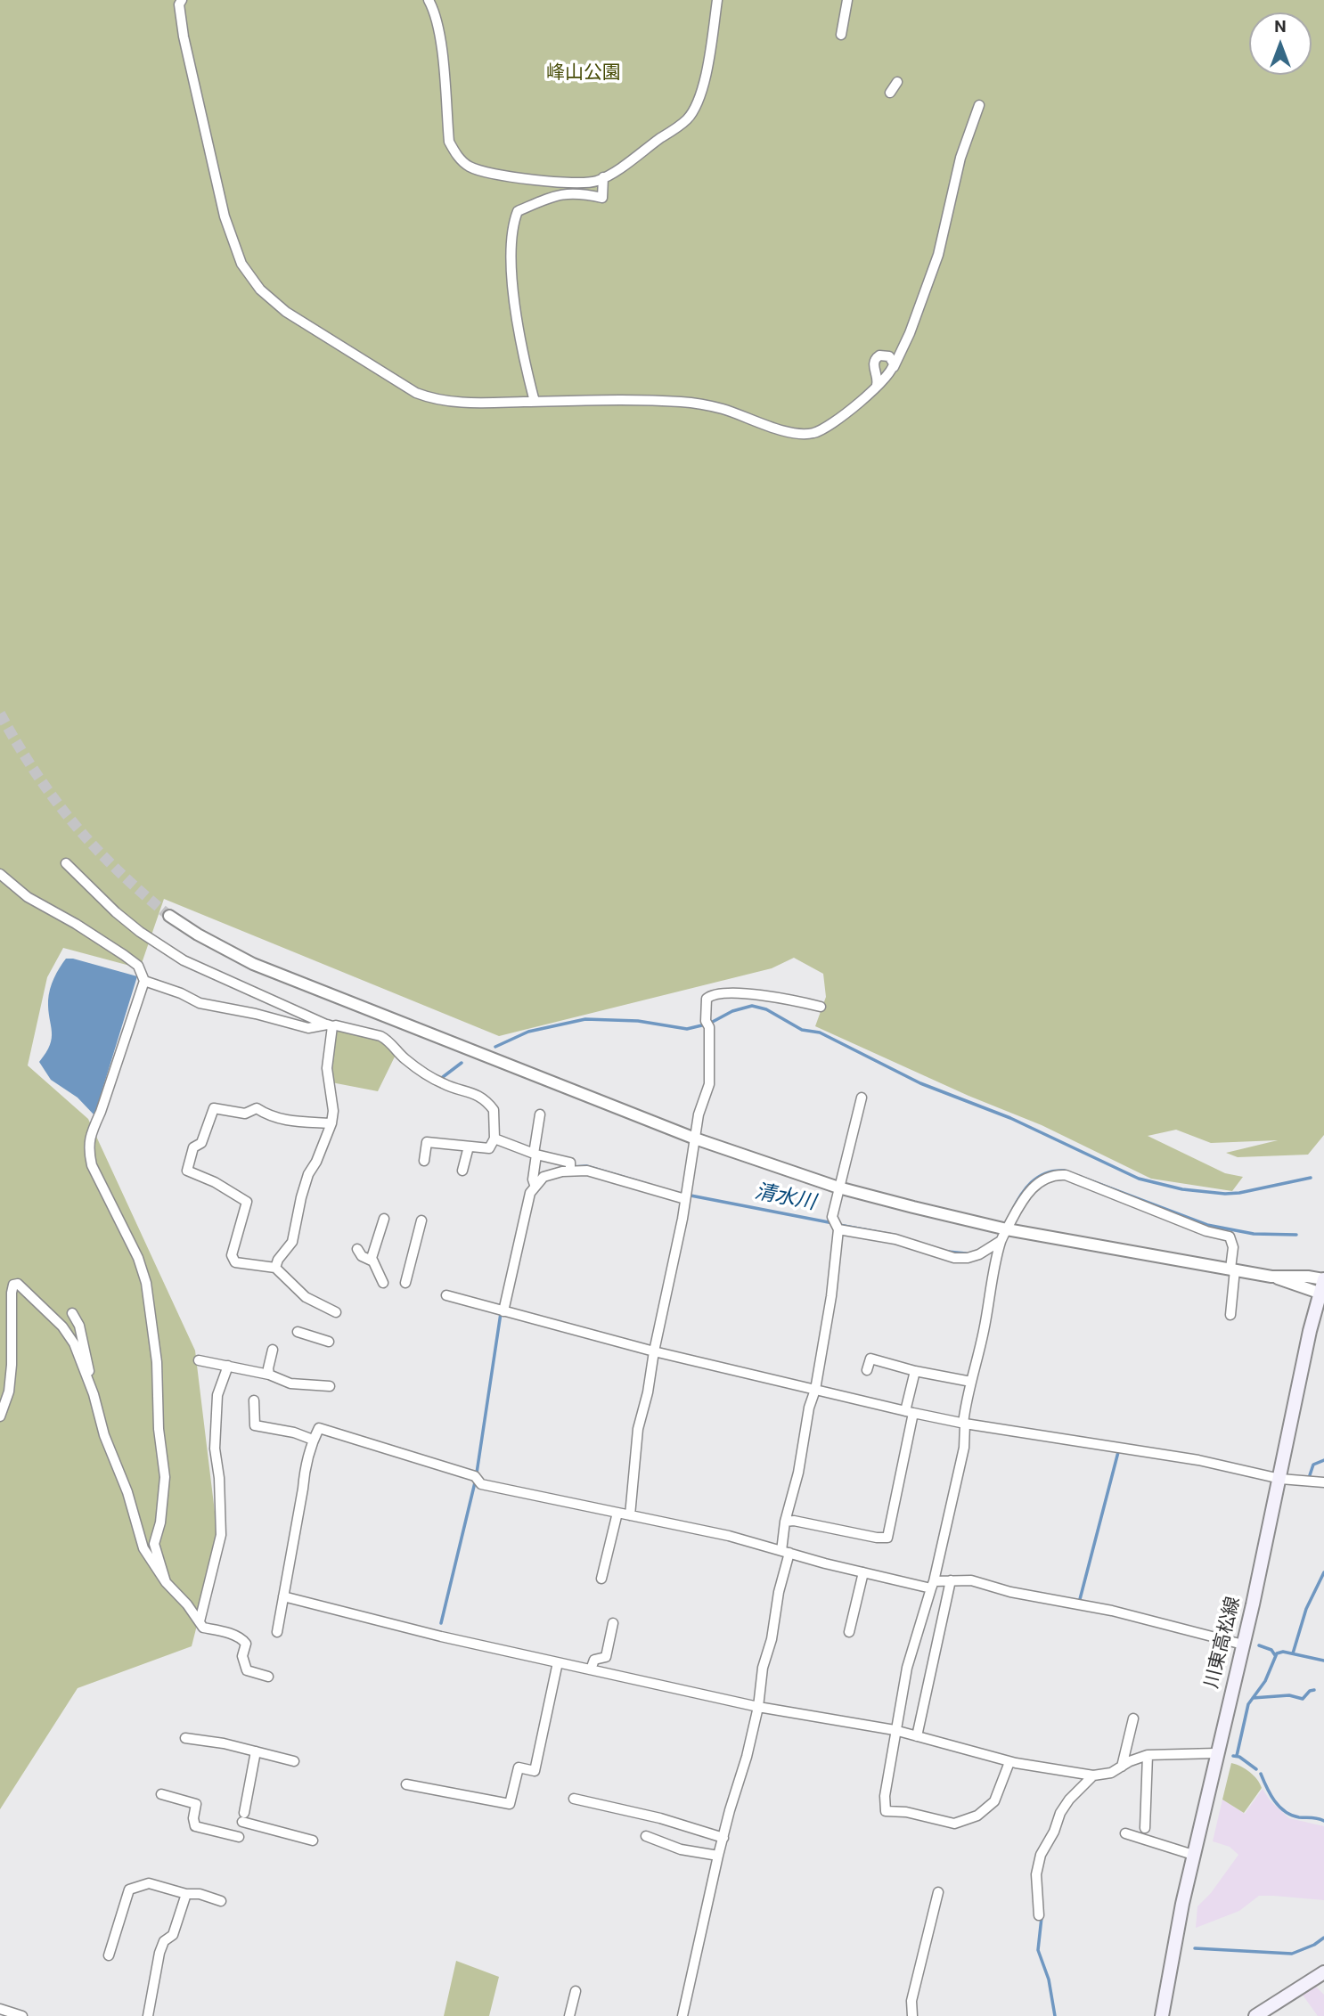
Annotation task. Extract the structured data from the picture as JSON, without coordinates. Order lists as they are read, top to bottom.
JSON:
{
  "streets": {
    "main road": ["川東高松線"]
  },
  "water": ["清水川"],
  "parks": ["峰山公園"],
  "north": "top"
}
